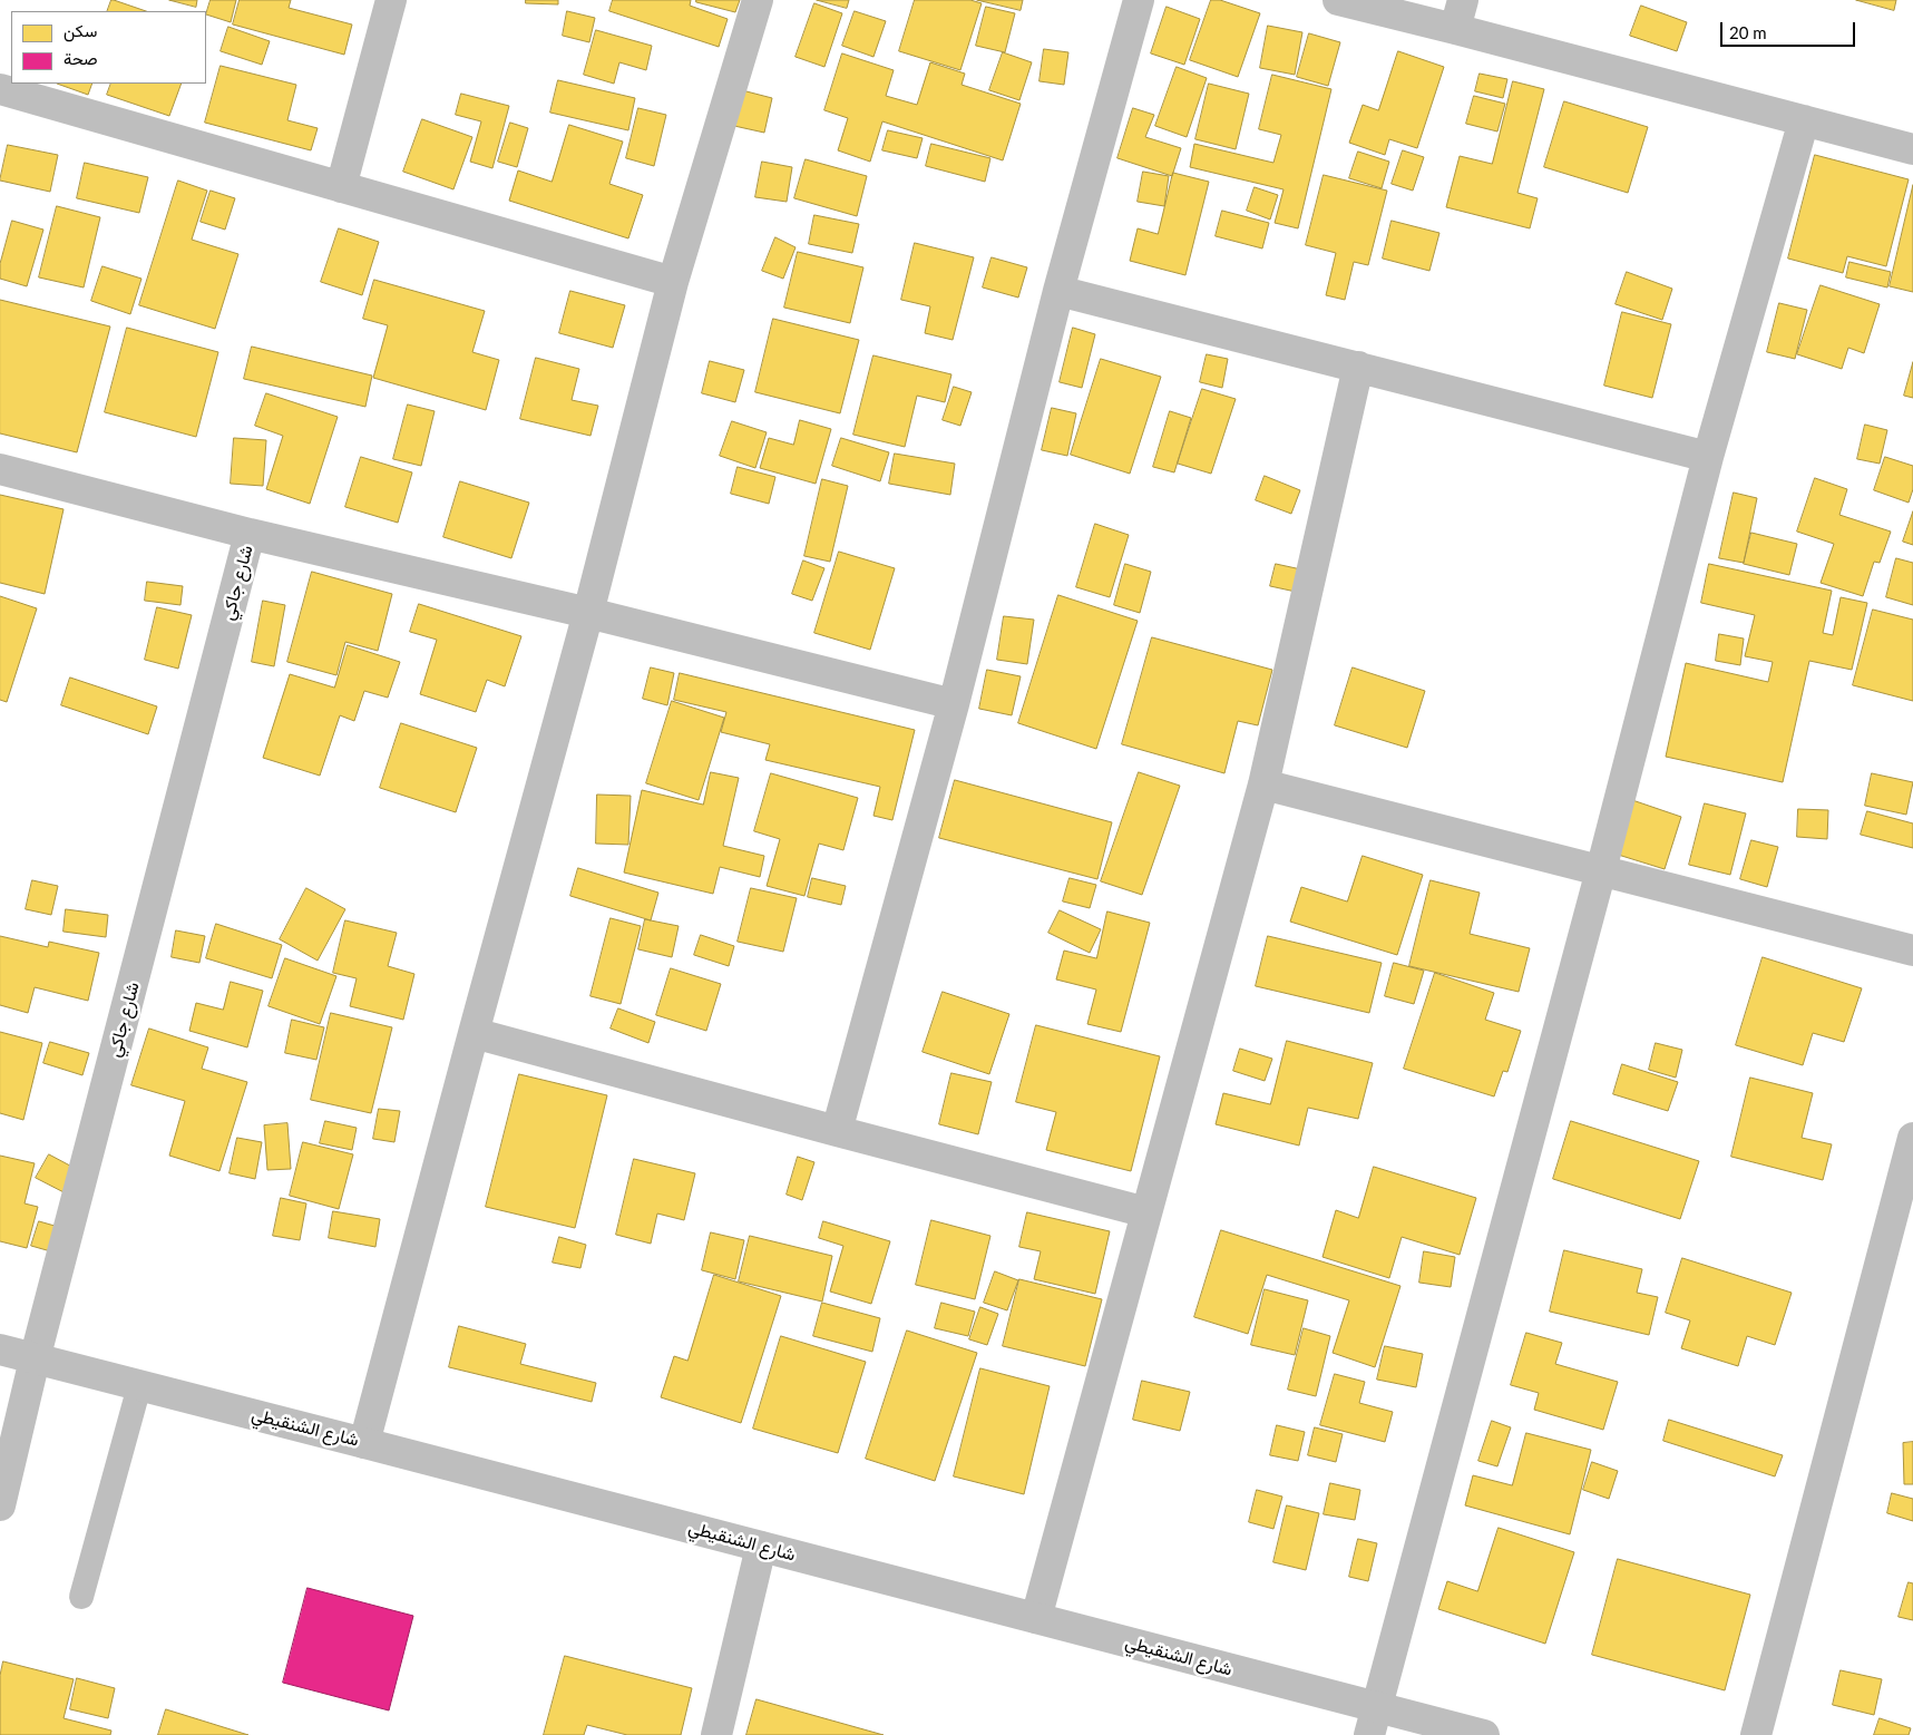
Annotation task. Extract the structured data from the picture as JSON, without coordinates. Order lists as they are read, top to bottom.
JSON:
{
  "streets": {
    "street": ["شارع جاكي", "شارع الشنقيطي"]
  },
  "crossings": [
    ["شارع جاكي", "شارع الشنقيطي"]
  ],
  "legend": ["سكن", "صحة"],
  "scale_bar": "20 m"
}
